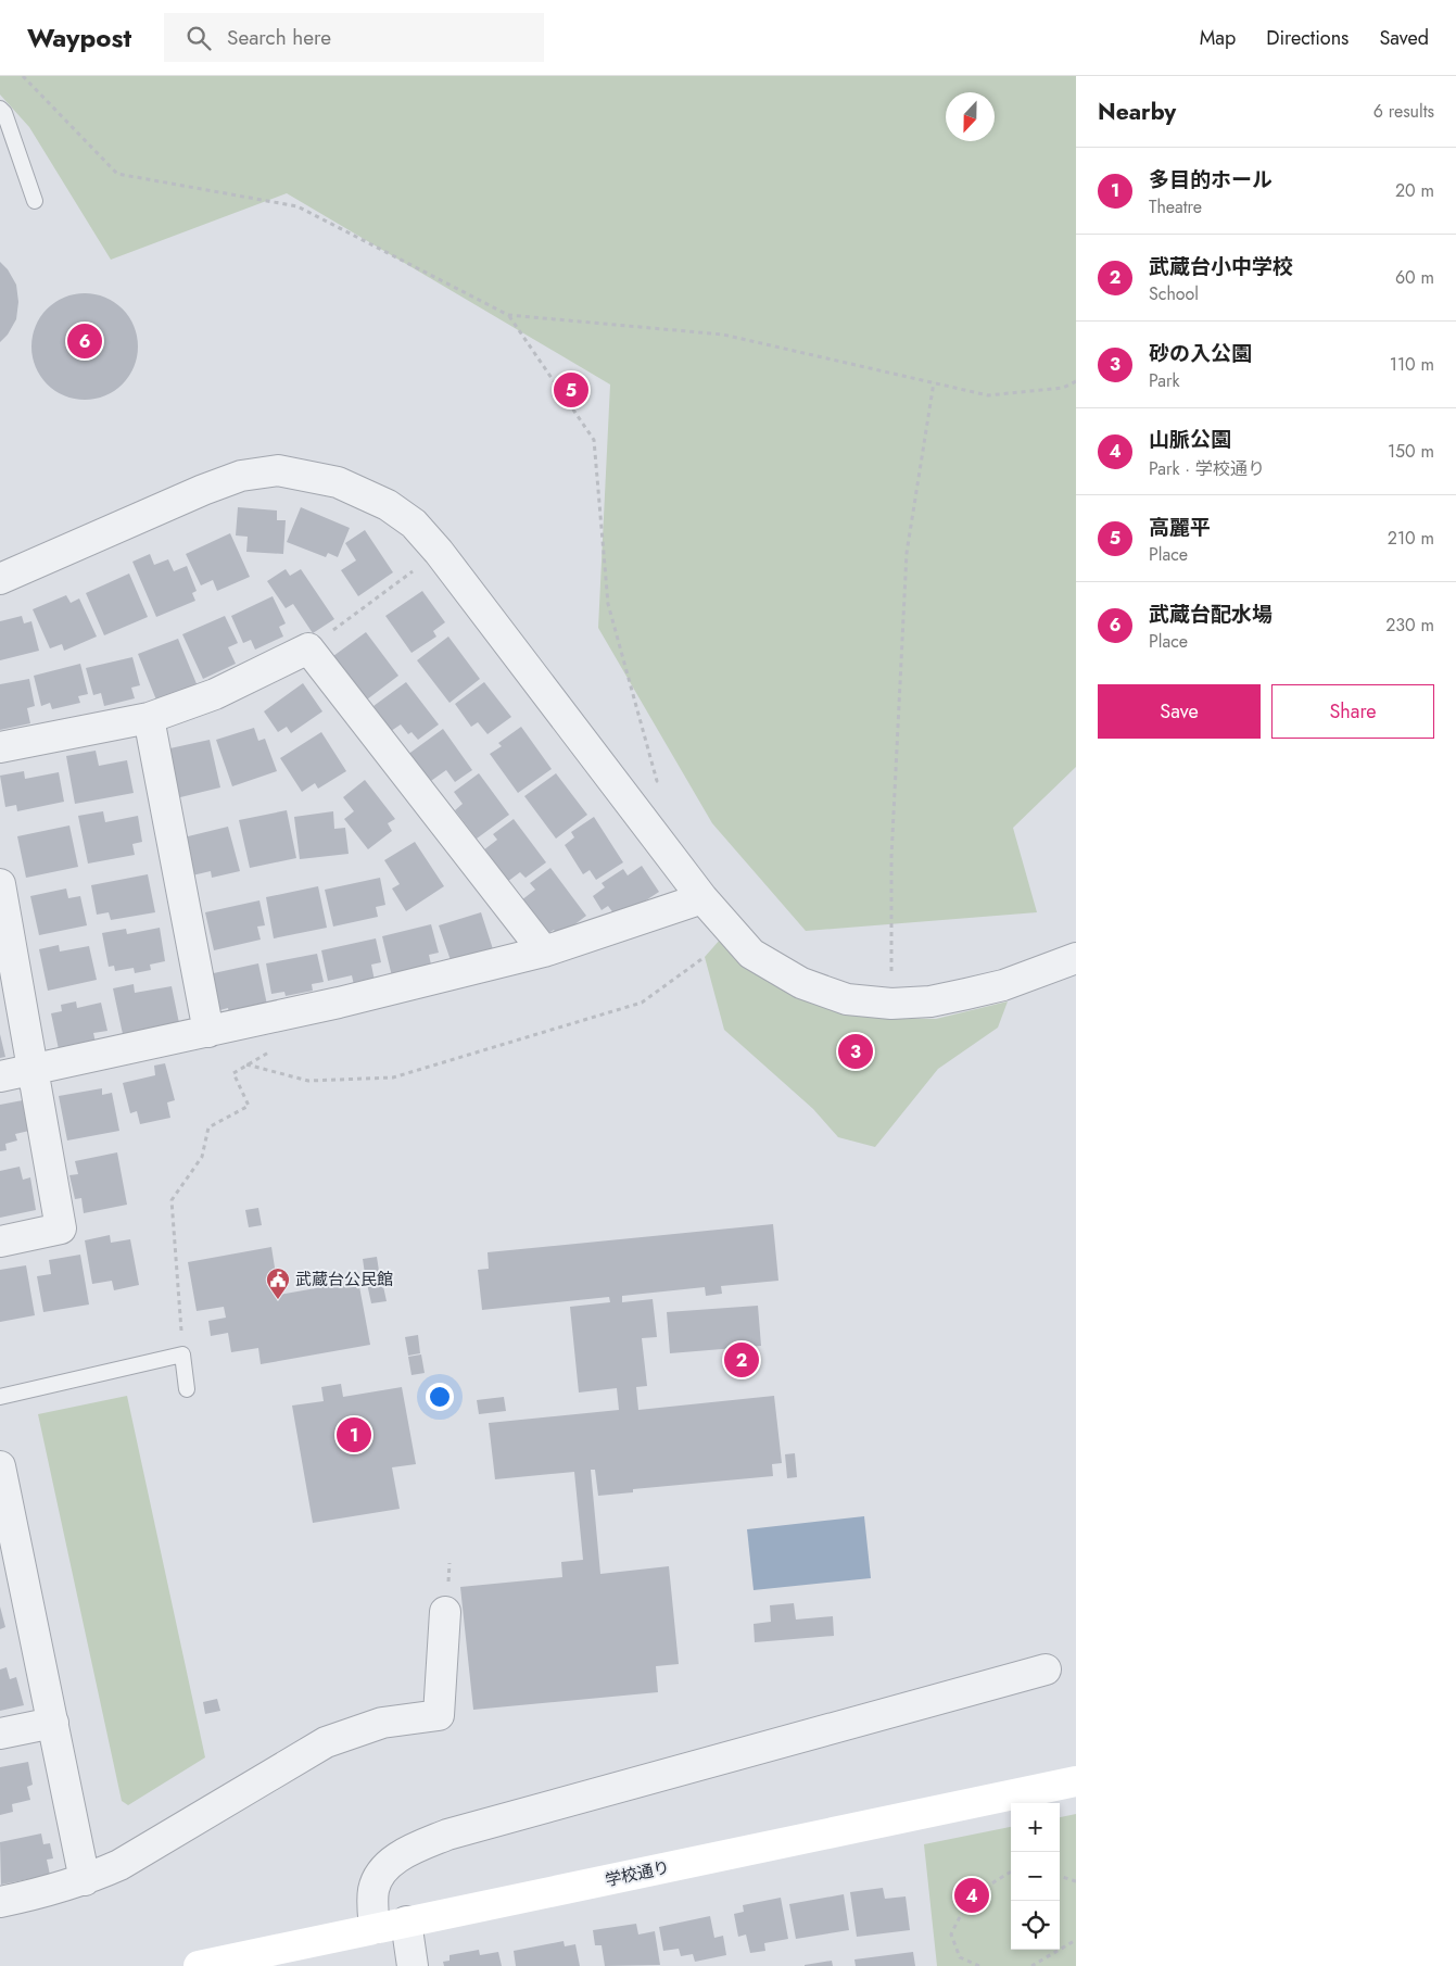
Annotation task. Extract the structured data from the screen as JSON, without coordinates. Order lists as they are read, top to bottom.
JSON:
{
  "streets": {
    "street": ["学校通り"]
  },
  "places": {
    "public building": ["武蔵台公民館"]
  },
  "north": "bottom",
  "page": {
    "header": "Waypost",
    "search": "Search here",
    "nav": ["Map", "Directions", "Saved"],
    "heading": ["Nearby", "6 results"],
    "list": [
      {
        "mark": "1",
        "name": "多目的ホール",
        "note": "Theatre",
        "value": "20 m"
      },
      {
        "mark": "2",
        "name": "武蔵台小中学校",
        "note": "School",
        "value": "60 m"
      },
      {
        "mark": "3",
        "name": "砂の入公園",
        "note": "Park",
        "value": "110 m"
      },
      {
        "mark": "4",
        "name": "山脈公園",
        "note": "Park · 学校通り",
        "value": "150 m"
      },
      {
        "mark": "5",
        "name": "高麗平",
        "note": "Place",
        "value": "210 m"
      },
      {
        "mark": "6",
        "name": "武蔵台配水場",
        "note": "Place",
        "value": "230 m"
      }
    ],
    "pins": [
      "6",
      "5",
      "3",
      "2",
      "1",
      "4"
    ],
    "buttons": ["Save", "Share"],
    "map_buttons": ["+", "−"]
  }
}
